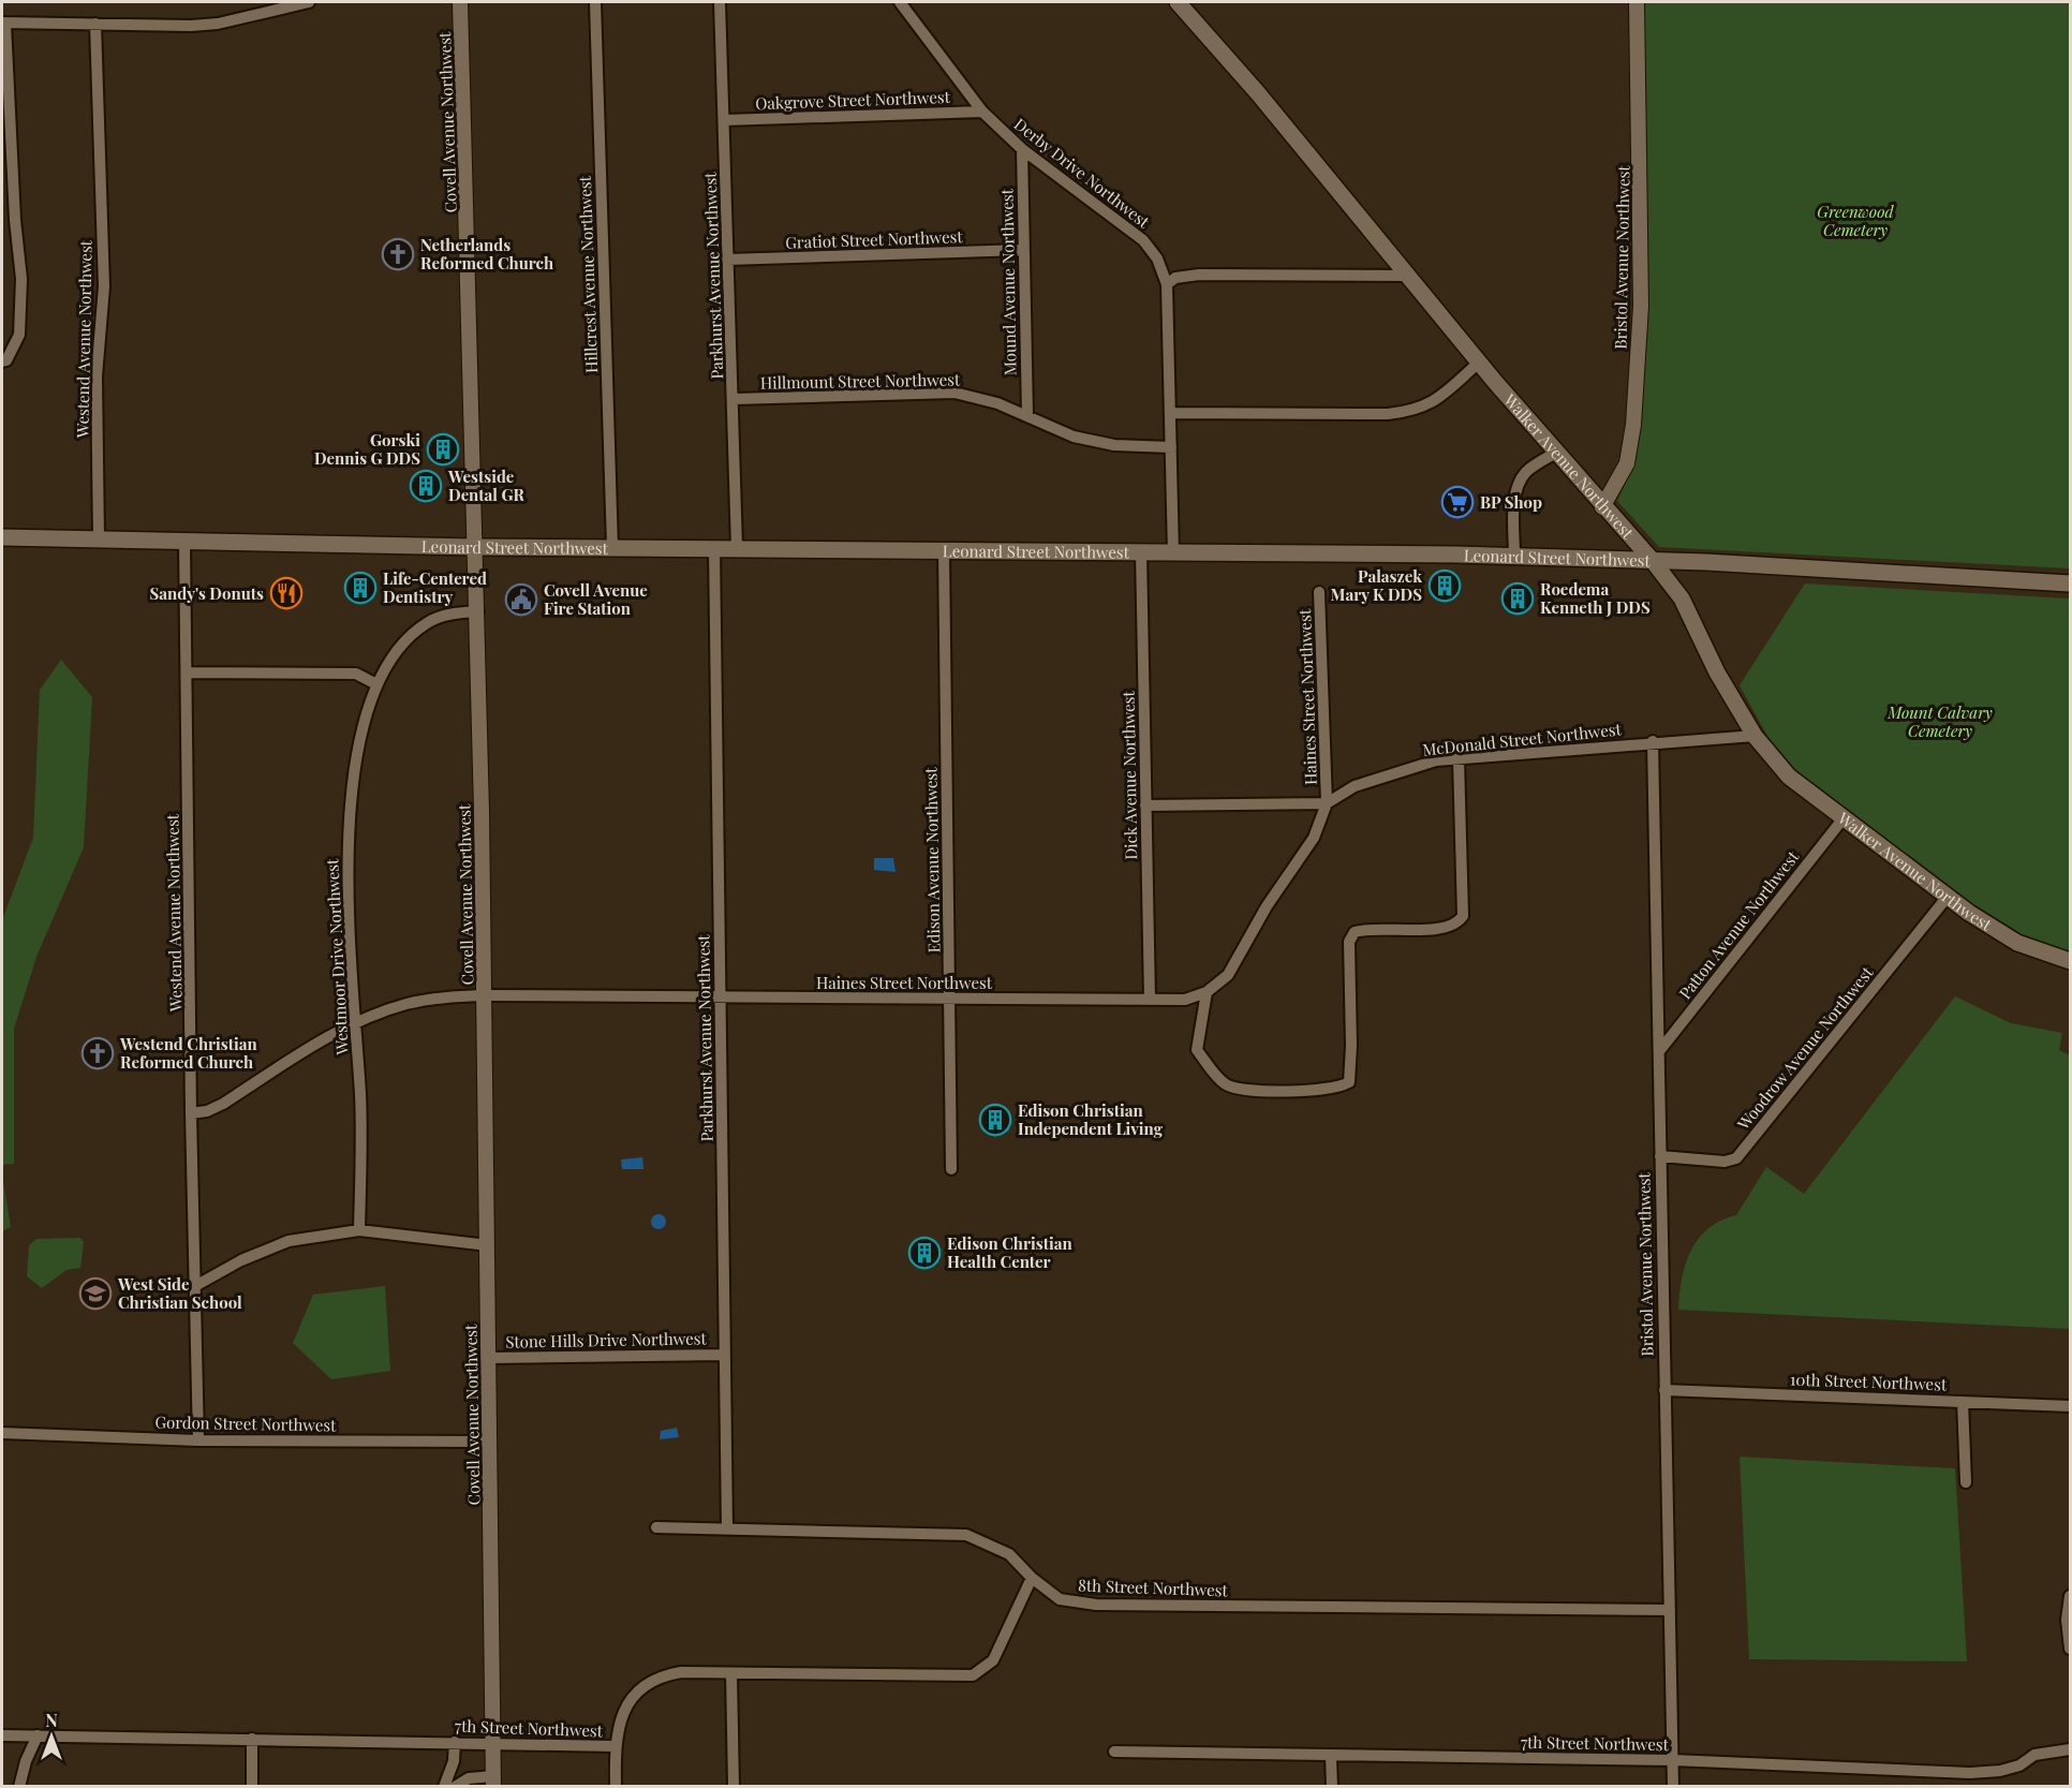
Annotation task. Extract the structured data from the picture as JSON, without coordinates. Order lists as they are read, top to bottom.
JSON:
{
  "streets": {
    "main road": ["Walker Avenue Northwest", "Leonard Street Northwest"],
    "street": [
      "Oakgrove Street Northwest",
      "Covell Avenue Northwest",
      "Derby Drive Northwest",
      "Gratiot Street Northwest",
      "Bristol Avenue Northwest",
      "Hillcrest Avenue Northwest",
      "Parkhurst Avenue Northwest",
      "Mound Avenue Northwest",
      "Westend Avenue Northwest",
      "Hillmount Street Northwest",
      "Haines Street Northwest",
      "McDonald Street Northwest",
      "Dick Avenue Northwest",
      "Edison Avenue Northwest",
      "Patton Avenue Northwest",
      "Westmoor Drive Northwest",
      "Woodrow Avenue Northwest",
      "Stone Hills Drive Northwest",
      "10th Street Northwest",
      "Gordon Street Northwest",
      "8th Street Northwest",
      "7th Street Northwest"
    ]
  },
  "crossings": [
    ["Oakgrove Street Northwest", "Derby Drive Northwest"],
    ["Oakgrove Street Northwest", "Parkhurst Avenue Northwest"],
    ["Covell Avenue Northwest", "Leonard Street Northwest"],
    ["Covell Avenue Northwest", "Haines Street Northwest"],
    ["Covell Avenue Northwest", "Westmoor Drive Northwest"],
    ["Covell Avenue Northwest", "Stone Hills Drive Northwest"],
    ["Covell Avenue Northwest", "Gordon Street Northwest"],
    ["Covell Avenue Northwest", "7th Street Northwest"],
    ["Derby Drive Northwest", "Mound Avenue Northwest"],
    ["Derby Drive Northwest", "Hillmount Street Northwest"],
    ["Derby Drive Northwest", "Leonard Street Northwest"],
    ["Gratiot Street Northwest", "Parkhurst Avenue Northwest"],
    ["Gratiot Street Northwest", "Mound Avenue Northwest"],
    ["Bristol Avenue Northwest", "Walker Avenue Northwest"],
    ["Bristol Avenue Northwest", "McDonald Street Northwest"],
    ["Bristol Avenue Northwest", "Patton Avenue Northwest"],
    ["Bristol Avenue Northwest", "Woodrow Avenue Northwest"],
    ["Bristol Avenue Northwest", "10th Street Northwest"],
    ["Bristol Avenue Northwest", "8th Street Northwest"],
    ["Bristol Avenue Northwest", "7th Street Northwest"],
    ["Hillcrest Avenue Northwest", "Leonard Street Northwest"],
    ["Parkhurst Avenue Northwest", "Hillmount Street Northwest"],
    ["Parkhurst Avenue Northwest", "Leonard Street Northwest"],
    ["Parkhurst Avenue Northwest", "Haines Street Northwest"],
    ["Parkhurst Avenue Northwest", "Stone Hills Drive Northwest"],
    ["Parkhurst Avenue Northwest", "8th Street Northwest"],
    ["Mound Avenue Northwest", "Hillmount Street Northwest"],
    ["Westend Avenue Northwest", "Leonard Street Northwest"],
    ["Westend Avenue Northwest", "Haines Street Northwest"],
    ["Westend Avenue Northwest", "Gordon Street Northwest"],
    ["Walker Avenue Northwest", "Leonard Street Northwest"],
    ["Walker Avenue Northwest", "McDonald Street Northwest"],
    ["Walker Avenue Northwest", "Patton Avenue Northwest"],
    ["Walker Avenue Northwest", "Woodrow Avenue Northwest"],
    ["Leonard Street Northwest", "Dick Avenue Northwest"],
    ["Leonard Street Northwest", "Edison Avenue Northwest"],
    ["Haines Street Northwest", "McDonald Street Northwest"],
    ["Haines Street Northwest", "Dick Avenue Northwest"],
    ["Haines Street Northwest", "Edison Avenue Northwest"],
    ["Haines Street Northwest", "Westmoor Drive Northwest"],
    ["McDonald Street Northwest", "Dick Avenue Northwest"],
    ["8th Street Northwest", "7th Street Northwest"]
  ],
  "parks": ["Greenwood Cemetery", "Mount Calvary Cemetery"],
  "places": {
    "church": ["Netherlands Reformed Church", "Westend Christian Reformed Church"],
    "building": [
      "Gorski Dennis G DDS",
      "Westside Dental GR",
      "Palaszek Mary K DDS",
      "Life-Centered Dentistry",
      "Roedema Kenneth J DDS",
      "Edison Christian Independent Living",
      "Edison Christian Health Center"
    ],
    "supermarket": ["BP Shop"],
    "restaurant": ["Sandy's Donuts"],
    "public building": ["Covell Avenue Fire Station"],
    "school or university": ["West Side Christian School"]
  },
  "north": "top"
}
